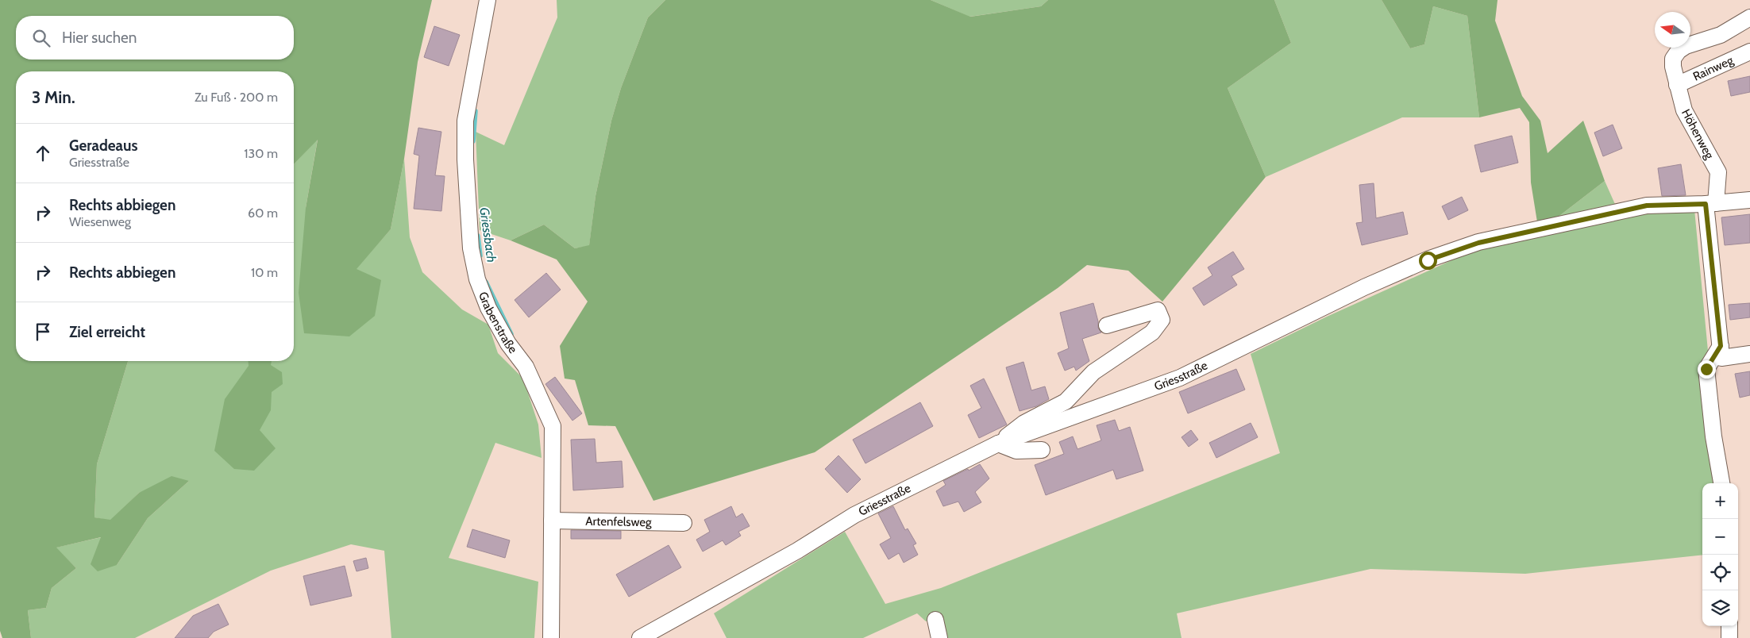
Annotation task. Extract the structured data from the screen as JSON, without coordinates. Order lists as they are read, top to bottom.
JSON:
{
  "streets": {
    "street": [
      "Rainweg",
      "Höhenweg",
      "Grabenstraße",
      "Griesstraße",
      "Artenfelsweg"
    ]
  },
  "crossings": [
    ["Rainweg", "Höhenweg"],
    ["Höhenweg", "Griesstraße"],
    ["Grabenstraße", "Artenfelsweg"]
  ],
  "water": ["Griessbach"],
  "north": "left",
  "page": {
    "search": "Hier suchen",
    "heading": ["3 Min.", "Zu Fuß · 200 m"],
    "list": [
      ["Geradeaus", "Griesstraße", "130 m"],
      ["Rechts abbiegen", "Wiesenweg", "60 m"],
      ["Rechts abbiegen", "10 m"],
      "Ziel erreicht"
    ],
    "map_buttons": ["+", "−"]
  }
}
